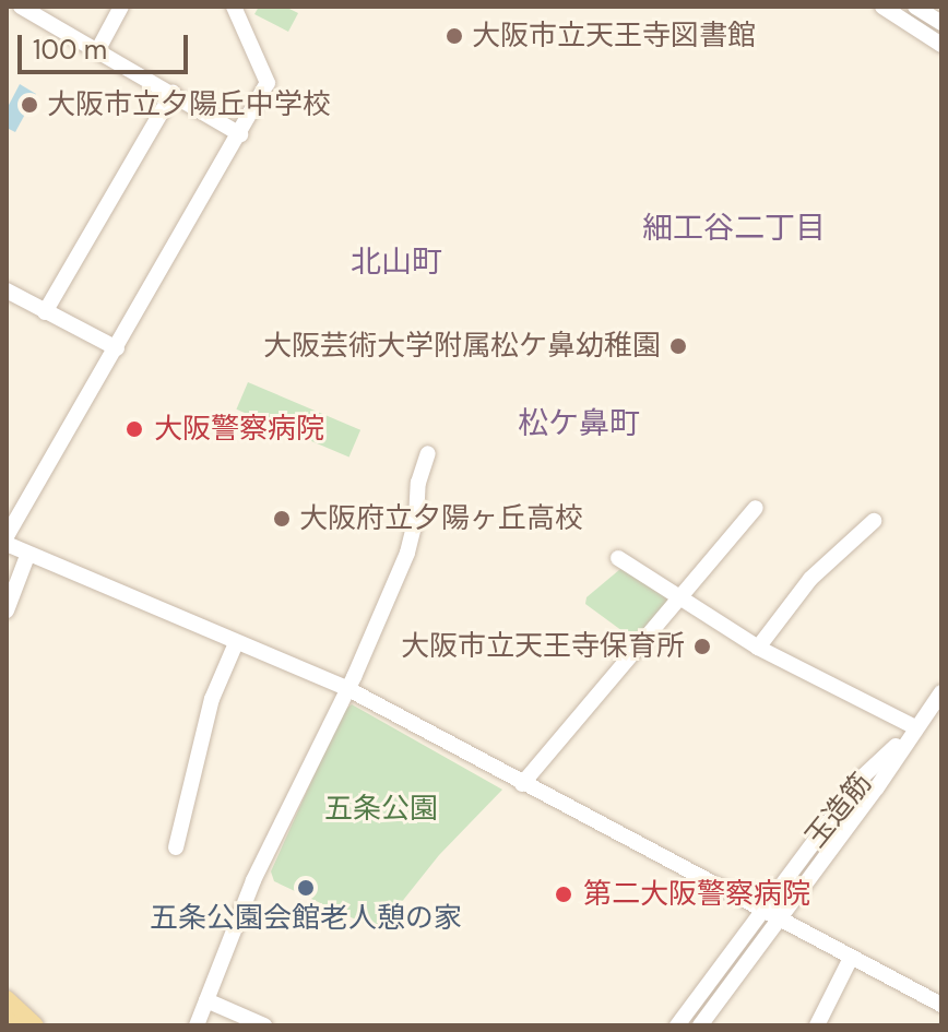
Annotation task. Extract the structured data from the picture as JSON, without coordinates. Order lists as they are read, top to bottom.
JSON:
{
  "streets": {
    "street": ["玉造筋"]
  },
  "districts": ["細工谷二丁目", "北山町", "松ケ鼻町"],
  "parks": ["五条公園"],
  "places": [
    "大阪市立天王寺図書館",
    "大阪市立夕陽丘中学校",
    "大阪芸術大学附属松ケ鼻幼稚園",
    "大阪警察病院",
    "大阪府立夕陽ヶ丘高校",
    "大阪市立天王寺保育所",
    "五条公園会館老人憩の家",
    "第二大阪警察病院"
  ],
  "scale_bar": "100 m"
}
